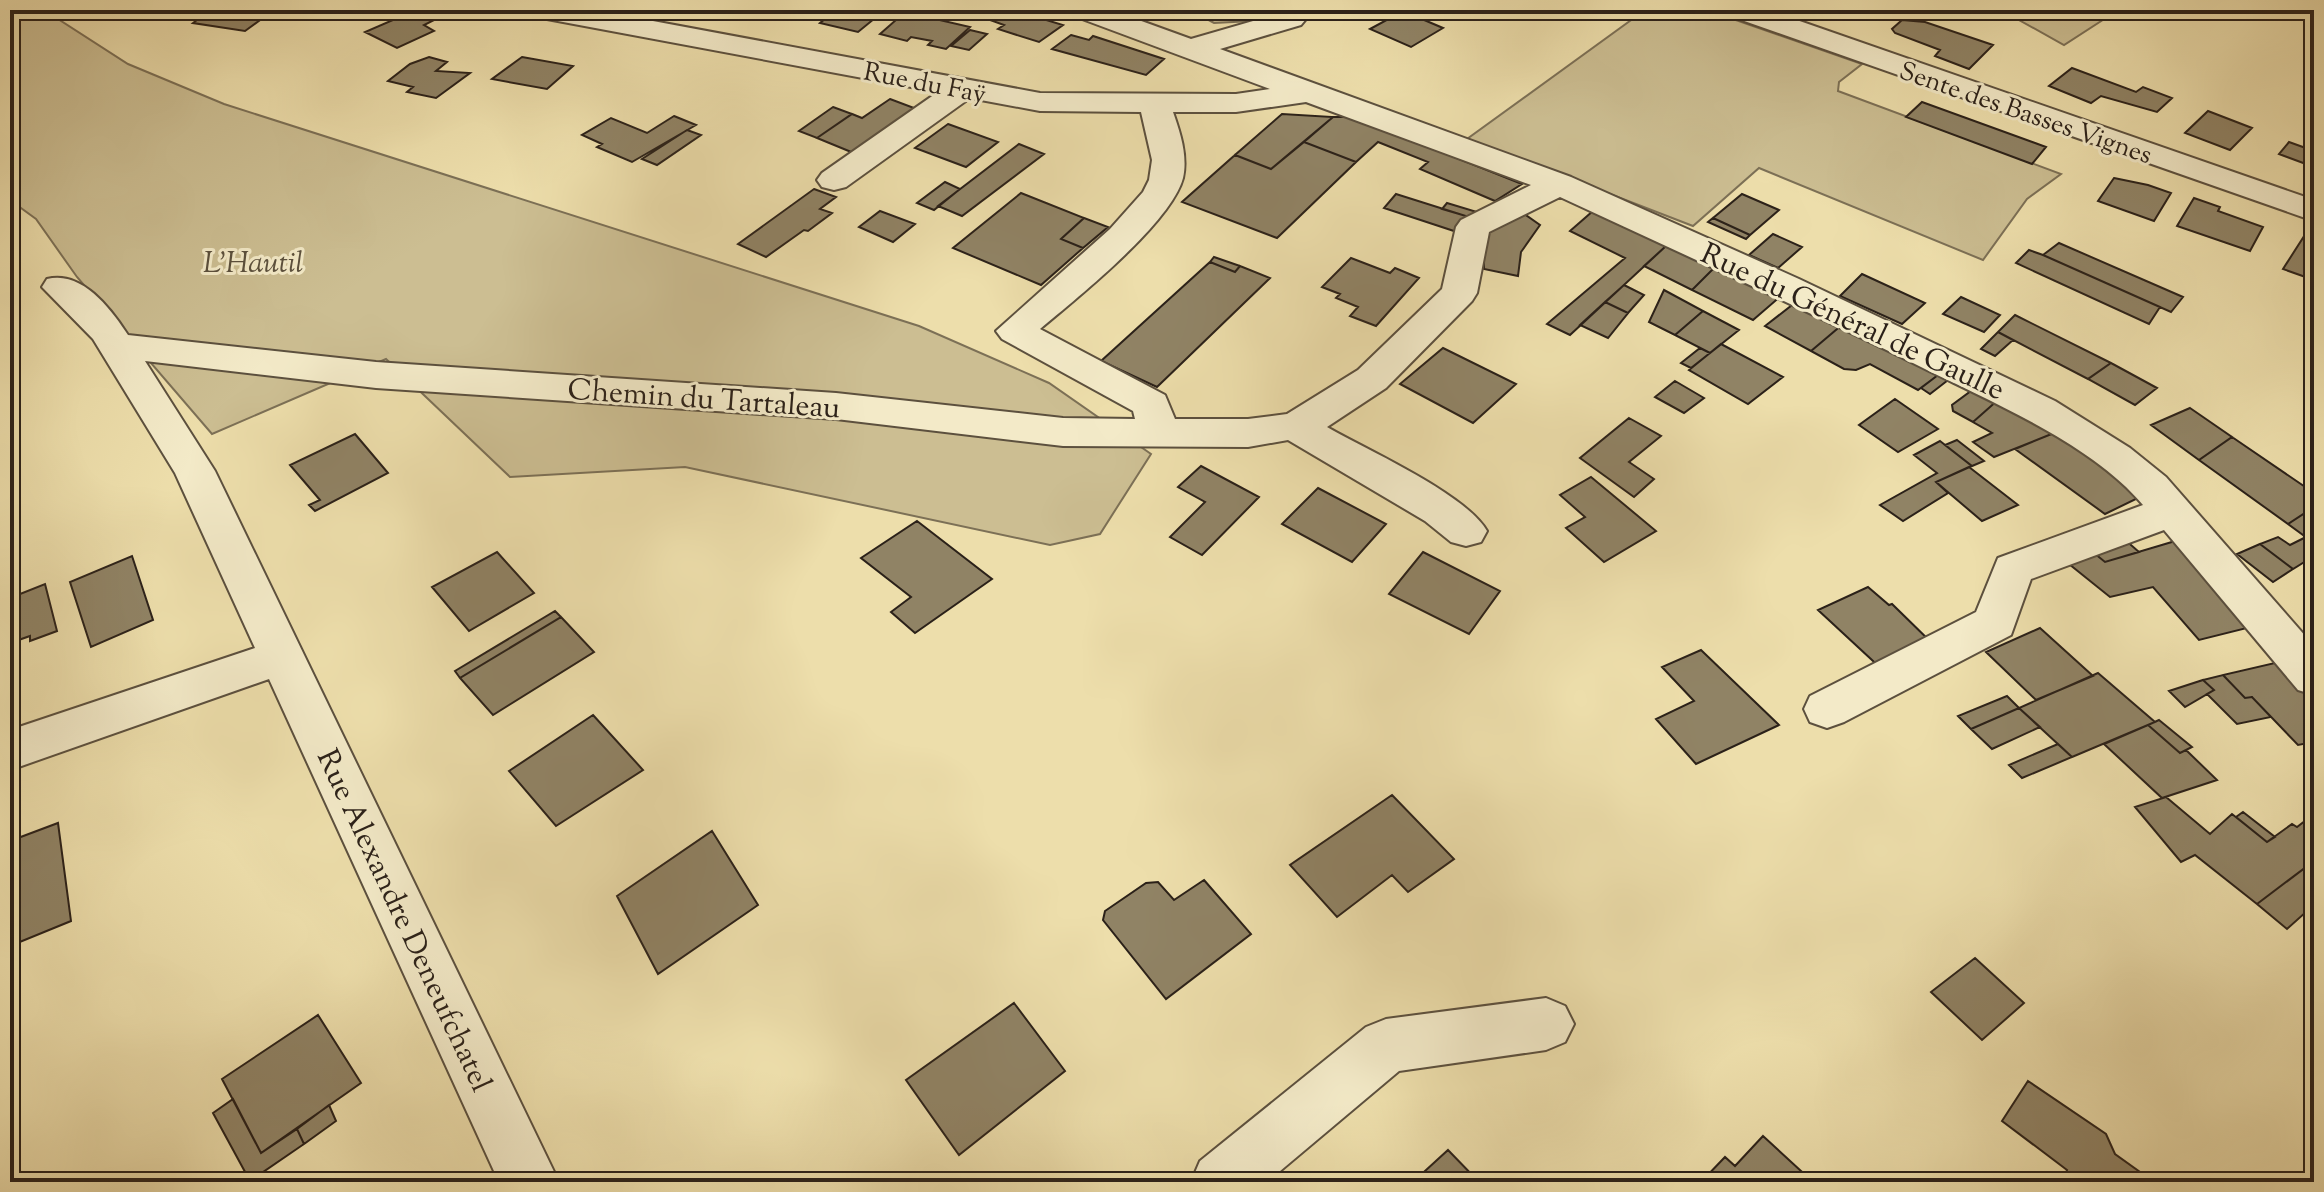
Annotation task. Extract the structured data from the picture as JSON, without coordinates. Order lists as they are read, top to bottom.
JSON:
{
  "streets": {
    "street": [
      "Rue du Faÿ",
      "Sente des Basses Vignes",
      "Rue du Général de Gaulle",
      "Chemin du Tartaleau",
      "Rue Alexandre Deneufchatel"
    ]
  },
  "crossings": [
    ["Rue du Faÿ", "Rue du Général de Gaulle"],
    ["Rue du Général de Gaulle", "Chemin du Tartaleau"],
    ["Chemin du Tartaleau", "Rue Alexandre Deneufchatel"]
  ],
  "parks": ["L'Hautil"]
}
